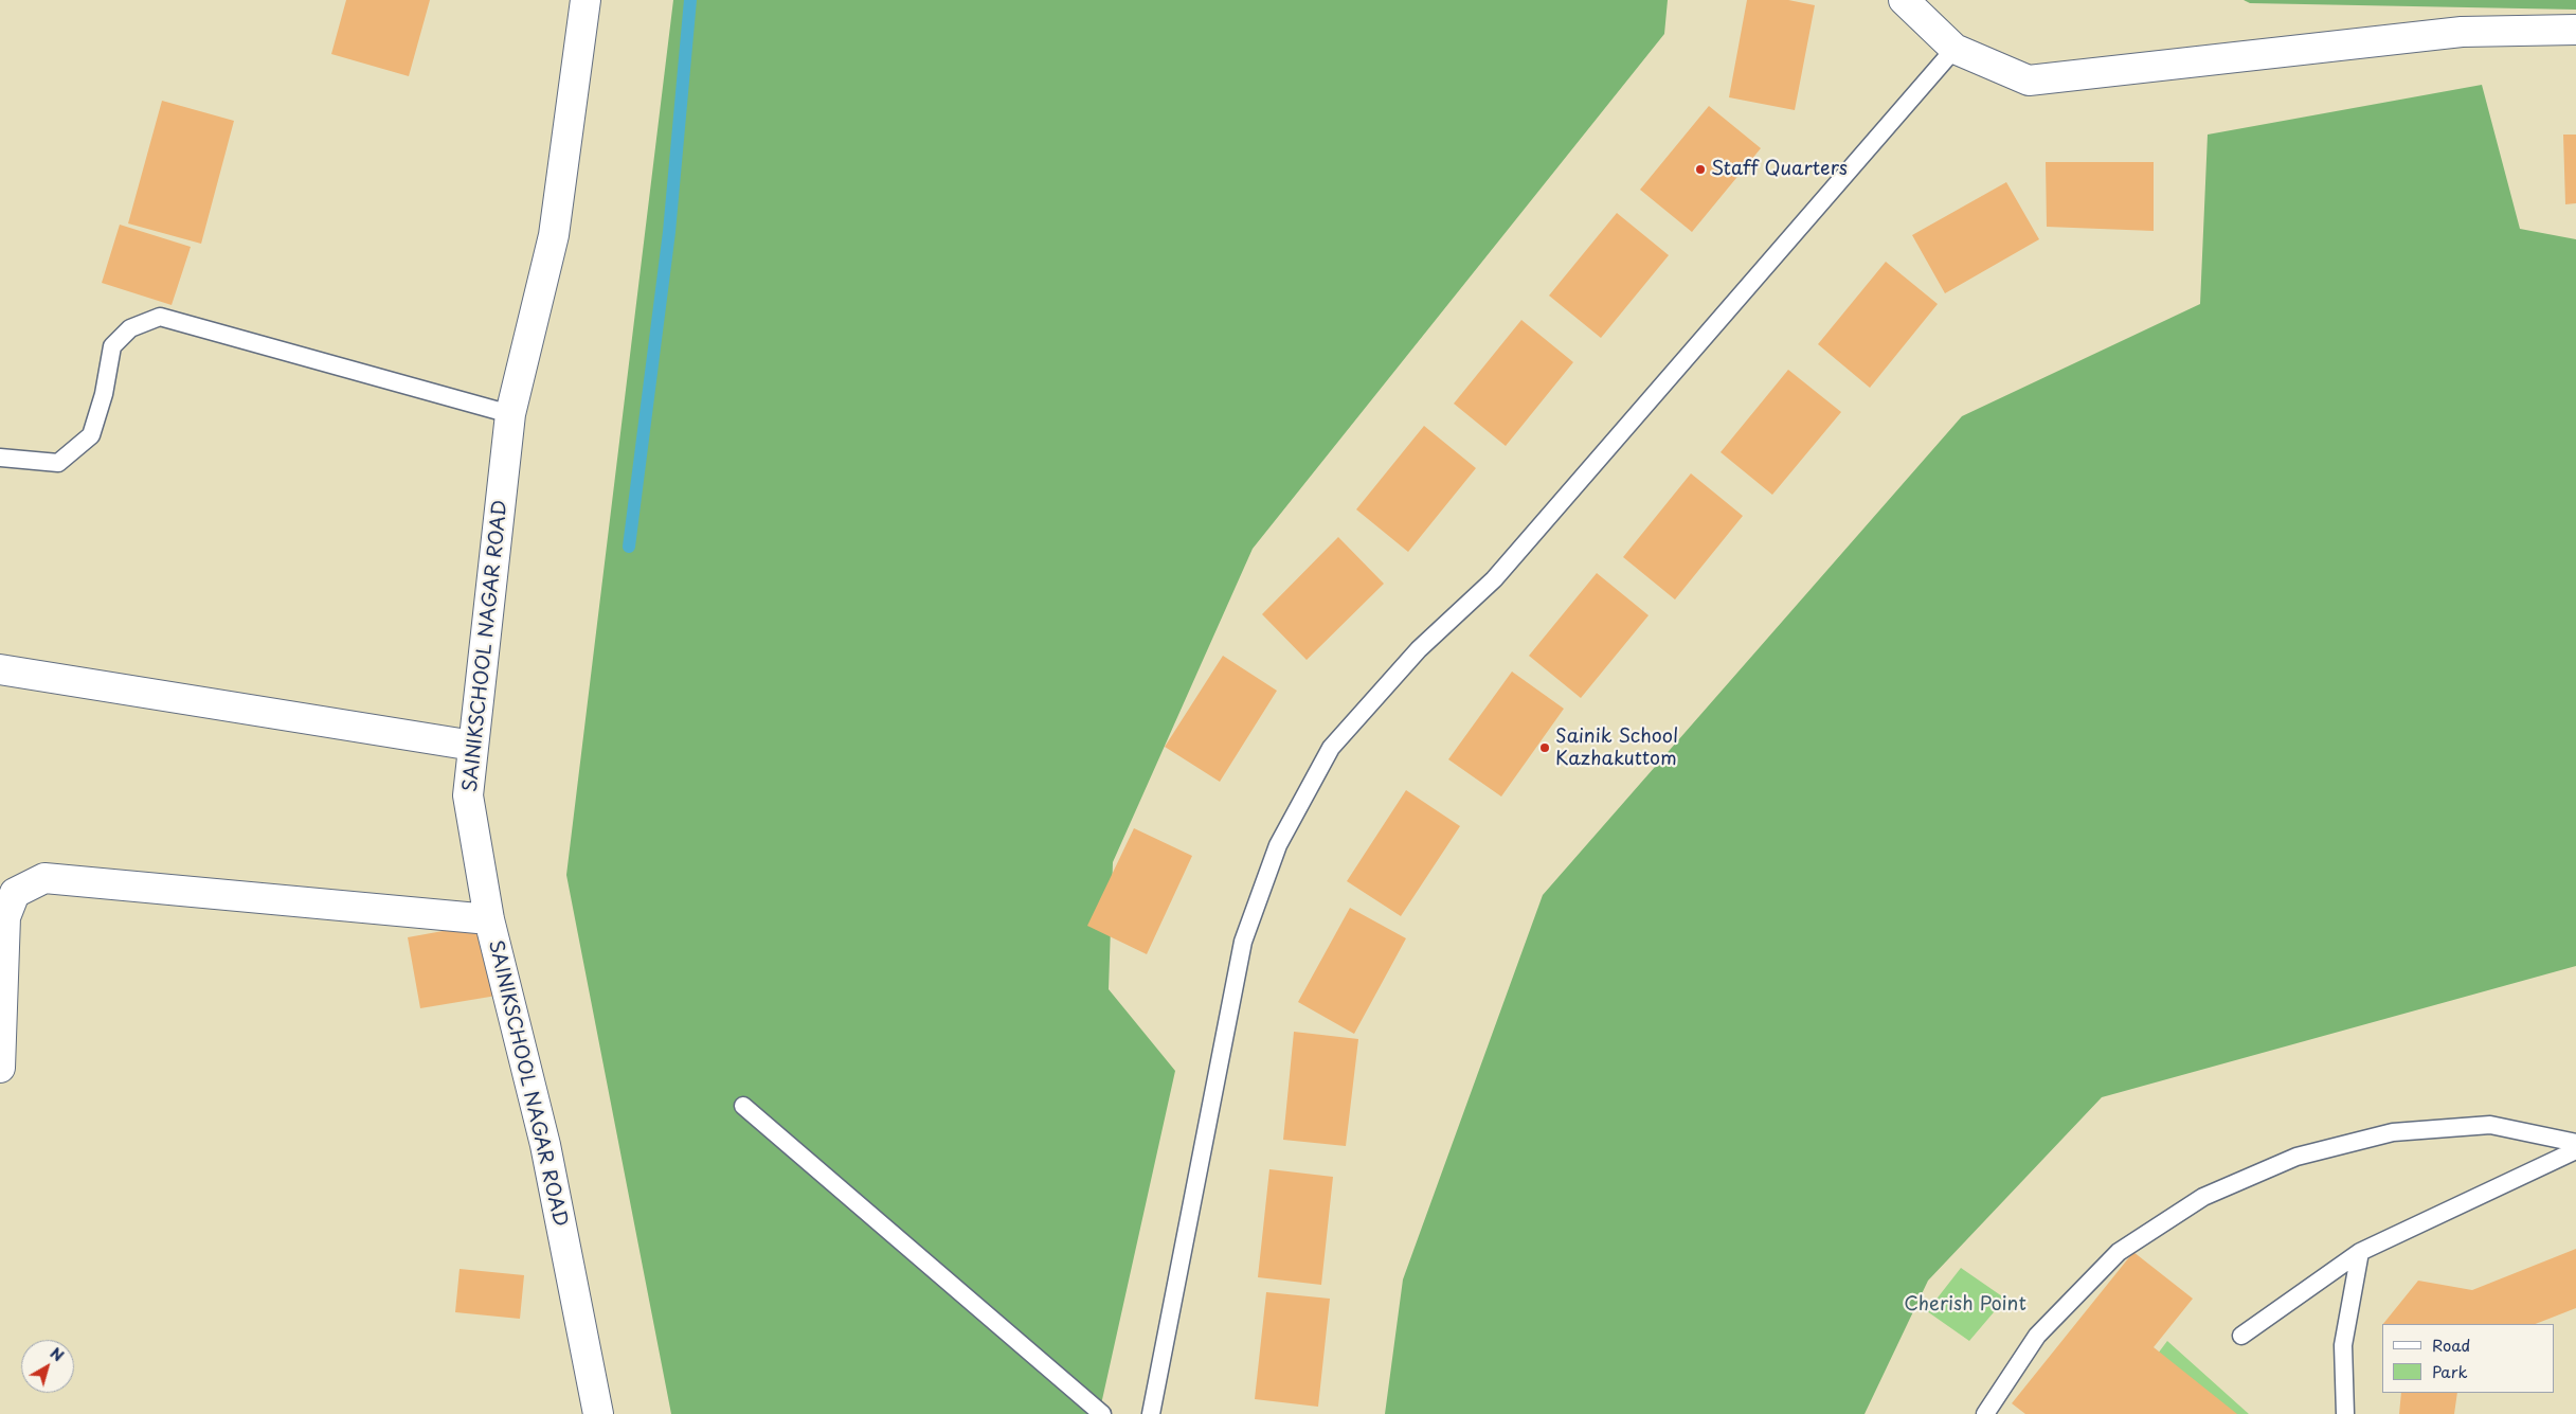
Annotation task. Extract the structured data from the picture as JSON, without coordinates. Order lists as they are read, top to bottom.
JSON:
{
  "streets": {
    "street": ["SAINIKSCHOOL NAGAR ROAD"]
  },
  "parks": ["Cherish Point"],
  "places": ["Staff Quarters", "Sainik School Kazhakuttom"],
  "legend": ["Road", "Park"],
  "north": "top right"
}
